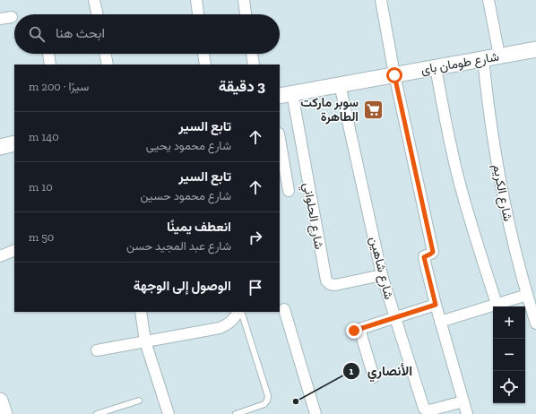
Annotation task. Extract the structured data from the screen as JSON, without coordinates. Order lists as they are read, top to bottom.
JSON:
{
  "streets": {
    "street": [
      "شارع طومان باى",
      "شارع الكريم",
      "شارع الحلواني",
      "شارع شاهين"
    ]
  },
  "crossings": [
    ["شارع طومان باى", "شارع الكريم"],
    ["شارع طومان باى", "شارع الحلواني"],
    ["شارع طومان باى", "شارع شاهين"],
    ["شارع الحلواني", "شارع شاهين"]
  ],
  "places": {
    "supermarket": ["سوبر ماركت الطاهرة"],
    "other": ["الأنصاري"]
  },
  "page": {
    "search": "ابحث هنا",
    "heading": ["3 دقيقة", "سيرًا · 200 m"],
    "list": [
      ["تابع السير", "شارع محمود يحيى", "140 m"],
      ["تابع السير", "شارع محمود حسين", "10 m"],
      ["انعطف يمينًا", "شارع عبد المجيد حسن", "50 m"],
      "الوصول إلى الوجهة"
    ],
    "map_buttons": ["+", "−"]
  }
}
